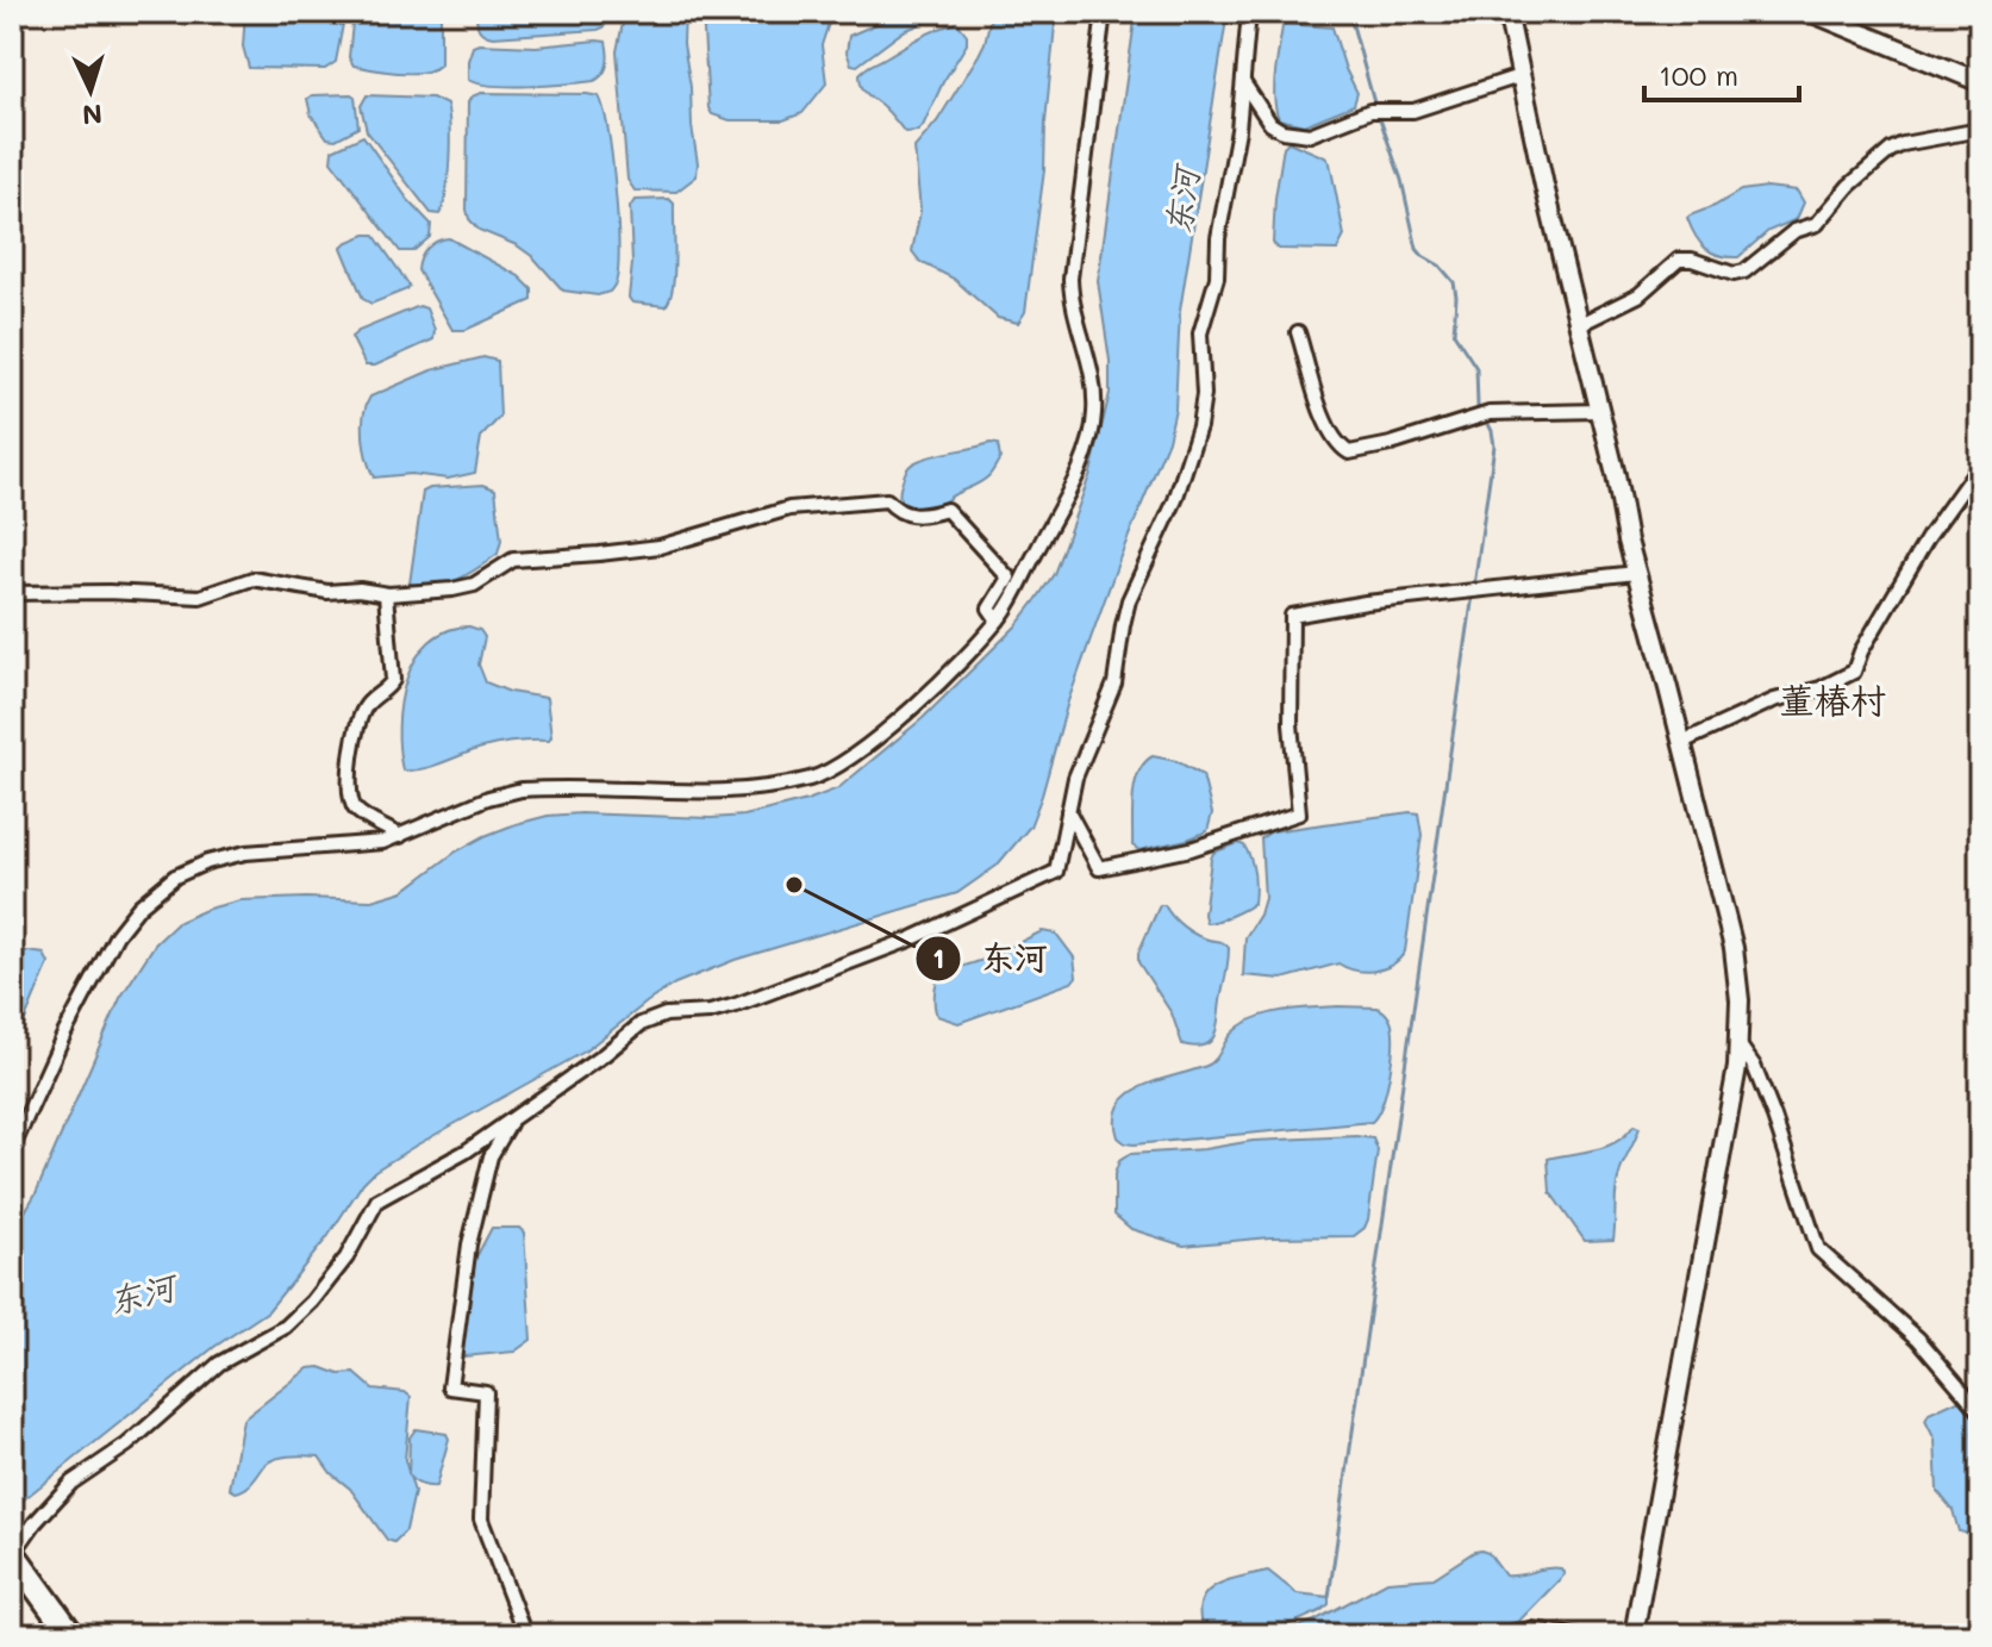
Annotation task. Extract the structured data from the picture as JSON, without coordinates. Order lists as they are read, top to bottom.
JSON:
{
  "districts": ["董椿村"],
  "water": ["东河"],
  "places": ["东河"],
  "scale_bar": "100 m",
  "north": "bottom"
}
